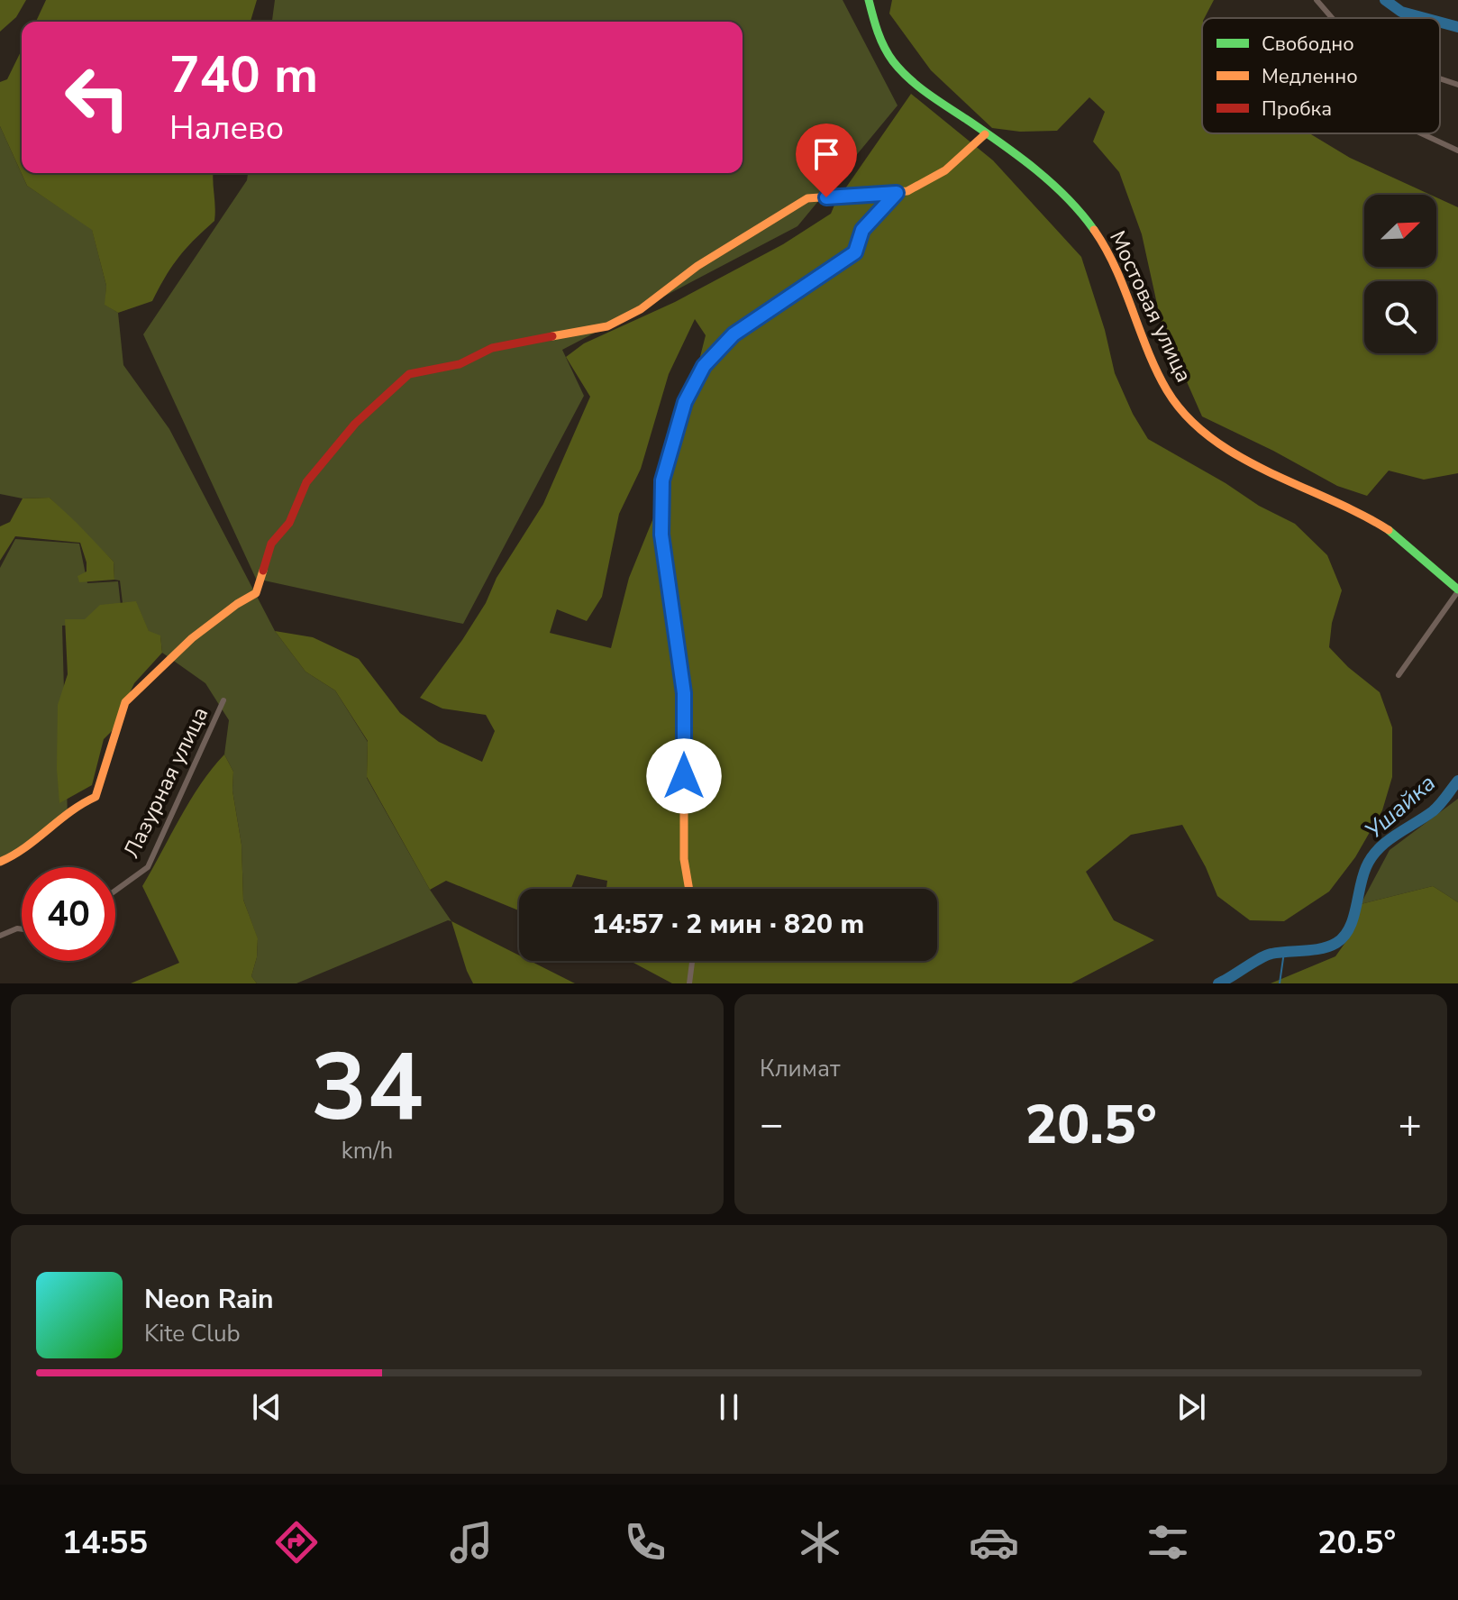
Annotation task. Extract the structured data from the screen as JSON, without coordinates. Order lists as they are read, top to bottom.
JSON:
{
  "streets": {
    "street": ["Мостовая улица", "Лазурная улица"]
  },
  "water": ["Ушайка"],
  "legend": ["Свободно", "Медленно", "Пробка"],
  "north": "top right",
  "page": {
    "turn": ["740 m", "Налево"],
    "limit": "40",
    "trip": "14:57 · 2 мин · 820 m",
    "tile": [
      ["34", "km/h"],
      "Климат"
    ],
    "heat": ["−", "20.5°", "+"],
    "song": ["Neon Rain", "Kite Club"],
    "tabs": ["14:55", "20.5°"]
  }
}
